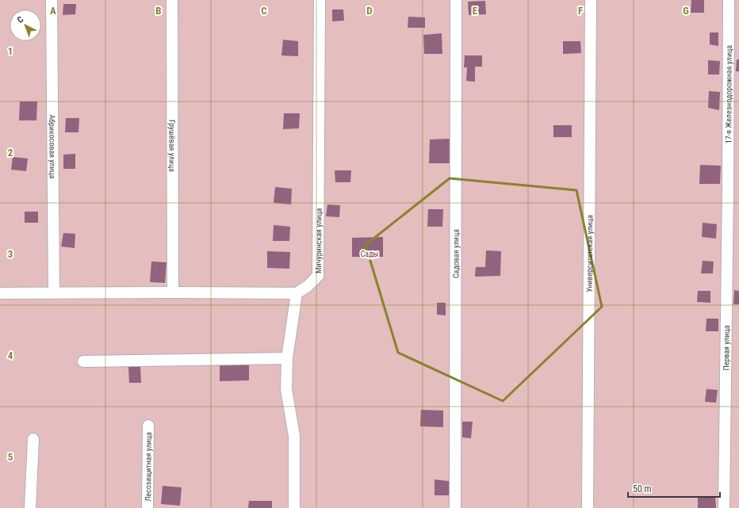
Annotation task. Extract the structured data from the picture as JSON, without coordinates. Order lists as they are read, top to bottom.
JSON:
{
  "streets": {
    "street": [
      "17-я Железнодорожная улица",
      "Грушёвая улица",
      "Абрикосовая улица",
      "Мичуринская улица",
      "Садовая улица",
      "Университетская улица",
      "Первая улица",
      "Лесозащитная улица"
    ]
  },
  "crossings": [
    ["17-я Железнодорожная улица", "Первая улица"]
  ],
  "parks": ["Сады"],
  "scale_bar": "50 m",
  "north": "top left",
  "grid": {
    "columns": [
      "A",
      "B",
      "C",
      "D",
      "E",
      "F",
      "G"
    ],
    "rows": [
      "1",
      "2",
      "3",
      "4",
      "5"
    ]
  }
}
